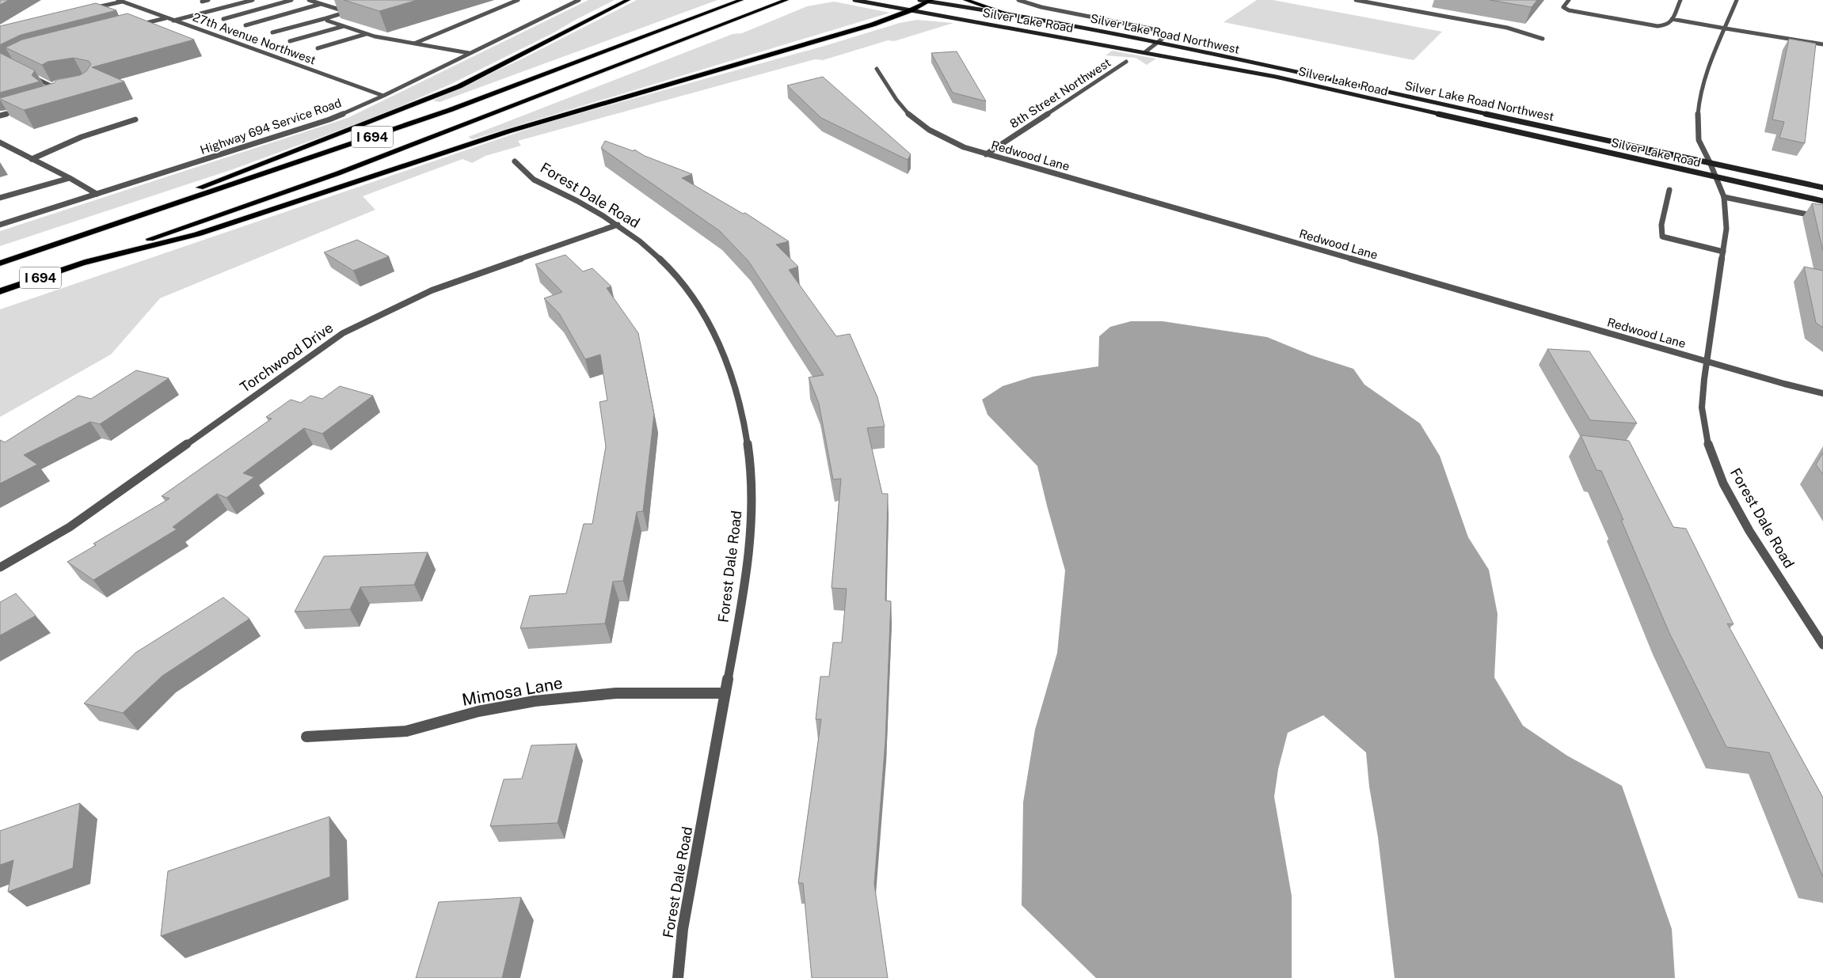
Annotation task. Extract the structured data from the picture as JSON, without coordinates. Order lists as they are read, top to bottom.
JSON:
{
  "streets": {
    "highway": ["I 694"],
    "main road": ["Silver Lake Road", "Silver Lake Road Northwest"],
    "street": [
      "27th Avenue Northwest",
      "8th Street Northwest",
      "Highway 694 Service Road",
      "Redwood Lane",
      "Forest Dale Road",
      "Torchwood Drive",
      "Mimosa Lane"
    ]
  },
  "crossings": [
    ["Silver Lake Road", "Forest Dale Road"],
    ["Silver Lake Road Northwest", "Forest Dale Road"],
    ["27th Avenue Northwest", "Highway 694 Service Road"],
    ["8th Street Northwest", "Redwood Lane"],
    ["Redwood Lane", "Forest Dale Road"],
    ["Forest Dale Road", "Torchwood Drive"],
    ["Forest Dale Road", "Mimosa Lane"]
  ]
}
